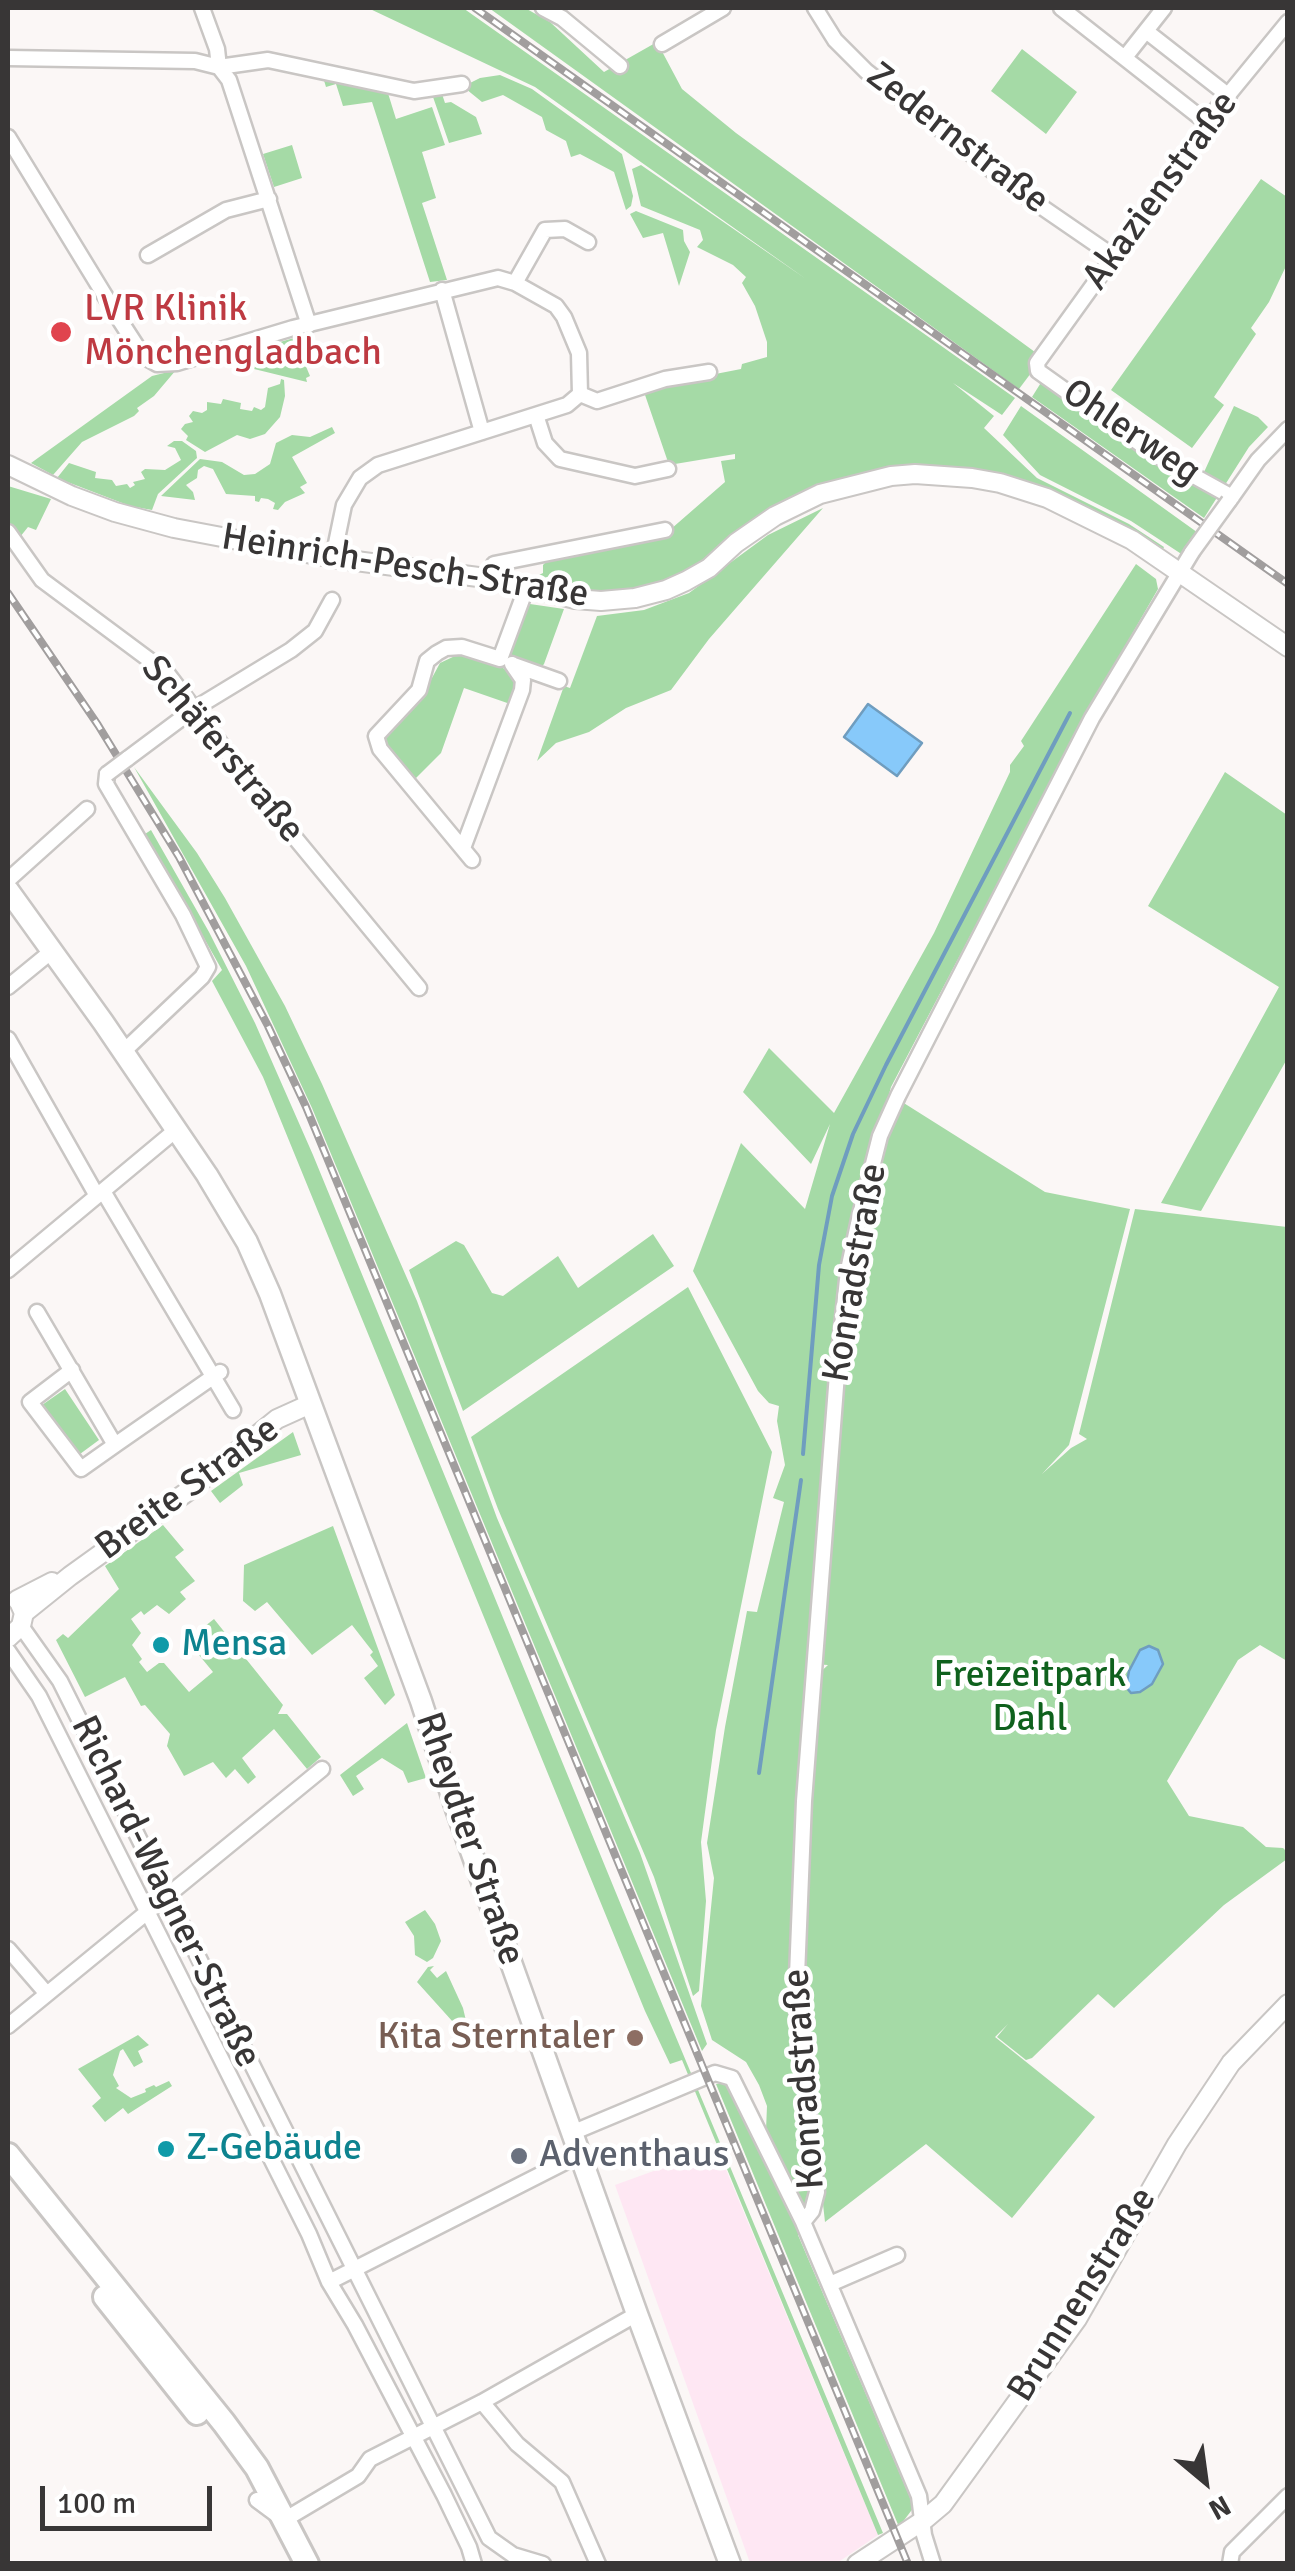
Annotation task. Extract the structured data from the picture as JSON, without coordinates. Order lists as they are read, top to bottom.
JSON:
{
  "streets": {
    "main road": ["Rheydter Straße"],
    "street": [
      "Zedernstraße",
      "Akazienstraße",
      "Ohlerweg",
      "Heinrich-Pesch-Straße",
      "Schäferstraße",
      "Konradstraße",
      "Breite Straße",
      "Richard-Wagner-Straße",
      "Brunnenstraße"
    ]
  },
  "crossings": [
    ["Zedernstraße", "Akazienstraße"],
    ["Akazienstraße", "Ohlerweg"],
    ["Ohlerweg", "Konradstraße"],
    ["Heinrich-Pesch-Straße", "Konradstraße"],
    ["Breite Straße", "Rheydter Straße"],
    ["Breite Straße", "Richard-Wagner-Straße"]
  ],
  "parks": ["Freizeitpark Dahl"],
  "places": [
    "LVR Klinik Mönchengladbach",
    "Mensa",
    "Kita Sterntaler",
    "Z-Gebäude",
    "Adventhaus"
  ],
  "scale_bar": "100 m",
  "north": "bottom right"
}
